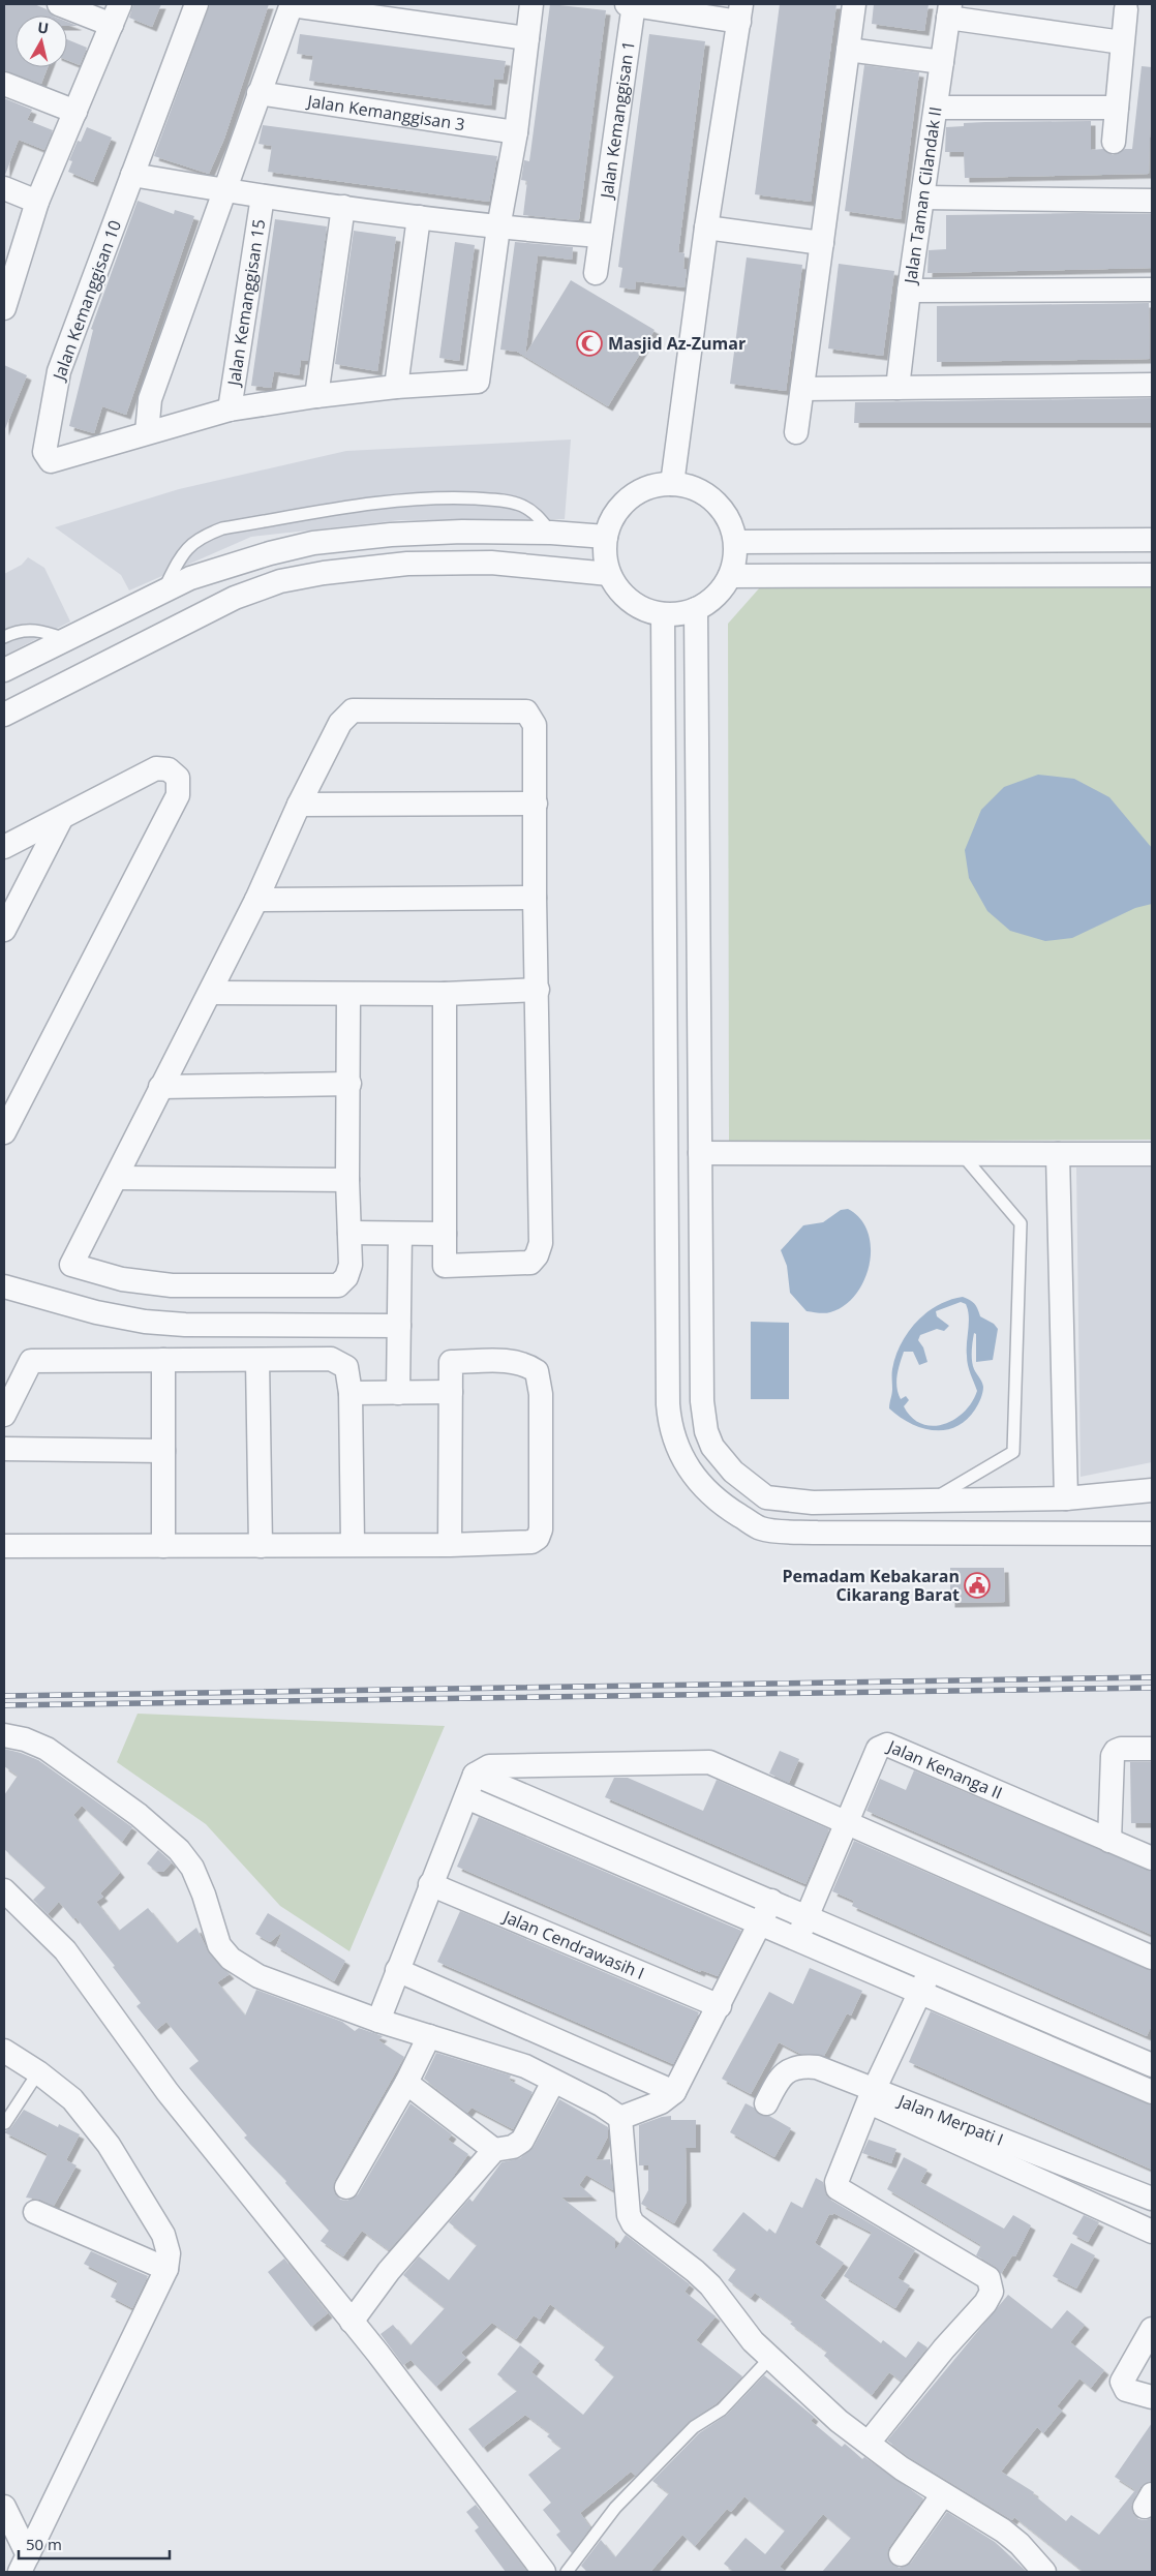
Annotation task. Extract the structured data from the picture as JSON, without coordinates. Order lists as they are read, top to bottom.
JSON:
{
  "streets": {
    "street": [
      "Jalan Kemanggisan 3",
      "Jalan Kemanggisan 1",
      "Jalan Taman Cilandak II",
      "Jalan Kemanggisan 10",
      "Jalan Kemanggisan 15",
      "Jalan Kenanga II",
      "Jalan Cendrawasih I",
      "Jalan Merpati I"
    ]
  },
  "places": {
    "mosque": ["Masjid Az-Zumar"],
    "public building": ["Pemadam Kebakaran Cikarang Barat"]
  },
  "scale_bar": "50 m",
  "north": "top"
}
